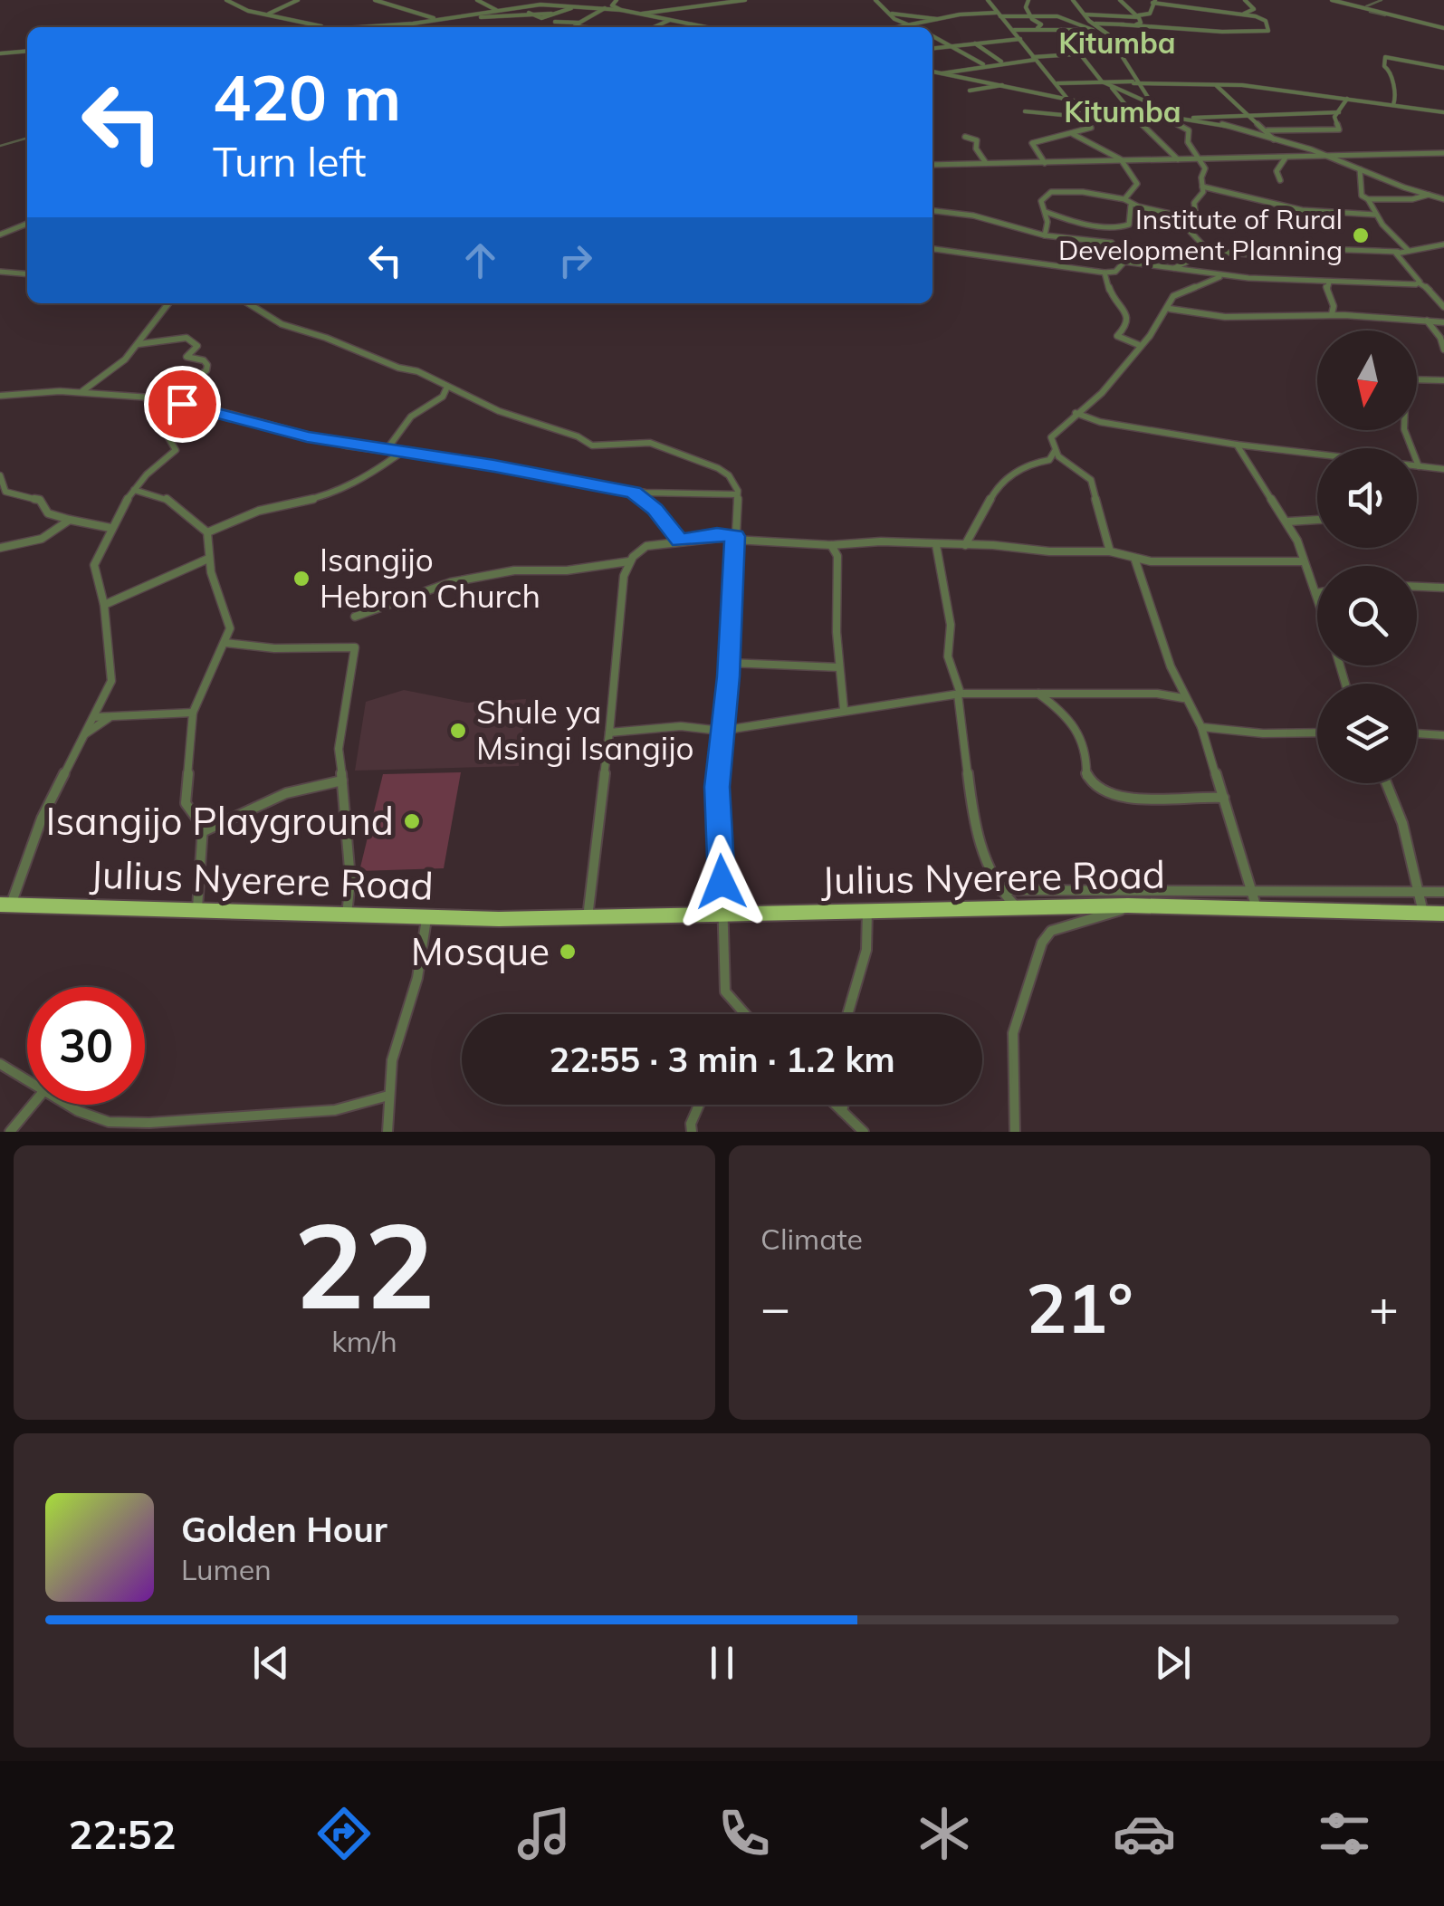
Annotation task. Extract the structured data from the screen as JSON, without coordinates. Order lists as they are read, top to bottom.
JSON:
{
  "streets": {
    "highway": ["Julius Nyerere Road"]
  },
  "districts": ["Kitumba", "Kitumba"],
  "places": [
    "Institute of Rural Development Planning",
    "Isangijo Hebron Church",
    "Shule ya Msingi Isangijo",
    "Isangijo Playground",
    "Mosque"
  ],
  "north": "bottom",
  "page": {
    "turn": ["420 m", "Turn left"],
    "limit": "30",
    "trip": "22:55 · 3 min · 1.2 km",
    "tile": [
      ["22", "km/h"],
      "Climate"
    ],
    "heat": ["−", "21°", "+"],
    "song": ["Golden Hour", "Lumen"],
    "tabs": "22:52"
  }
}
